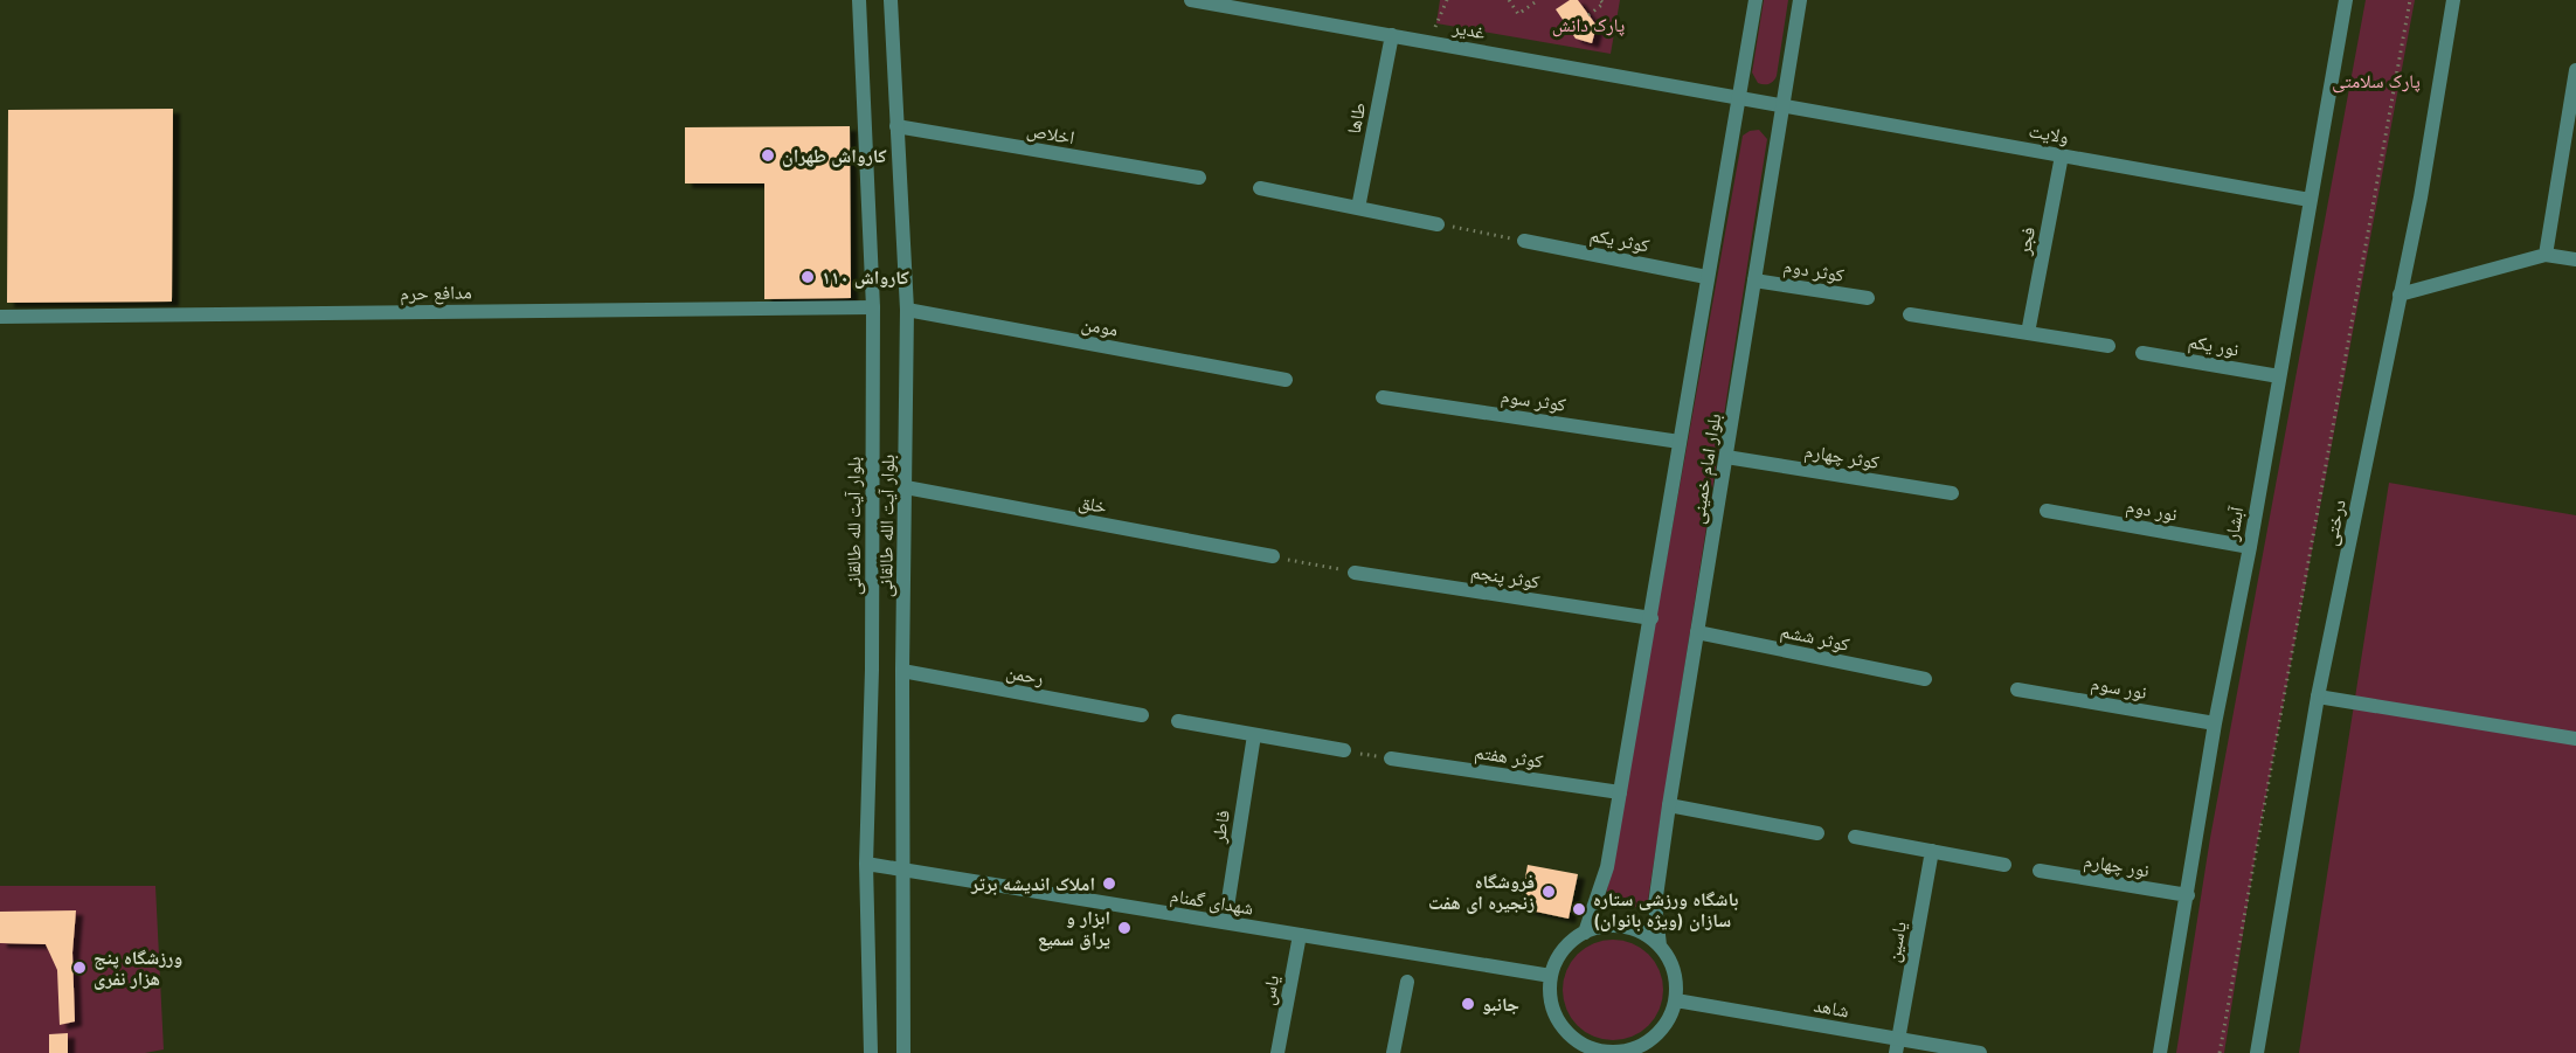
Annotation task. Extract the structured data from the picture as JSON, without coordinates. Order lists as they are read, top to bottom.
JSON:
{
  "streets": {
    "street": [
      "غدیر",
      "طاها",
      "اخلاص",
      "ولایت",
      "کوثر یکم",
      "فجر",
      "کوثر دوم",
      "مدافع حرم",
      "مومن",
      "نور یکم",
      "کوثر سوم",
      "کوثر چهارم",
      "بلوار امام خمینی",
      "خلق",
      "نور دوم",
      "درختی",
      "آبشار",
      "بلوار آیت لله طالقانی",
      "بلوار آیت الله طالقانی",
      "کوثر پنجم",
      "کوثر ششم",
      "رحمن",
      "نور سوم",
      "کوثر هفتم",
      "فاطر",
      "نور چهارم",
      "شهدای گمنام",
      "یاسین",
      "یاس",
      "شاهد"
    ]
  },
  "crossings": [
    ["غدیر", "طاها"],
    ["غدیر", "ولایت"],
    ["غدیر", "بلوار امام خمینی"],
    ["اخلاص", "بلوار آیت الله طالقانی"],
    ["ولایت", "فجر"],
    ["ولایت", "بلوار امام خمینی"],
    ["ولایت", "آبشار"],
    ["کوثر یکم", "بلوار امام خمینی"],
    ["کوثر دوم", "بلوار امام خمینی"],
    ["مدافع حرم", "بلوار آیت لله طالقانی"],
    ["مومن", "بلوار آیت الله طالقانی"],
    ["نور یکم", "آبشار"],
    ["کوثر سوم", "بلوار امام خمینی"],
    ["کوثر چهارم", "بلوار امام خمینی"],
    ["بلوار امام خمینی", "کوثر پنجم"],
    ["بلوار امام خمینی", "کوثر ششم"],
    ["بلوار امام خمینی", "کوثر هفتم"],
    ["بلوار امام خمینی", "شهدای گمنام"],
    ["بلوار امام خمینی", "شاهد"],
    ["خلق", "بلوار آیت الله طالقانی"],
    ["نور دوم", "آبشار"],
    ["آبشار", "نور سوم"],
    ["آبشار", "نور چهارم"],
    ["بلوار آیت لله طالقانی", "شهدای گمنام"],
    ["بلوار آیت الله طالقانی", "رحمن"],
    ["بلوار آیت الله طالقانی", "شهدای گمنام"],
    ["فاطر", "شهدای گمنام"],
    ["شهدای گمنام", "یاس"],
    ["شهدای گمنام", "شاهد"],
    ["یاسین", "شاهد"]
  ],
  "parks": ["پارک دانش", "پارک سلامتی"],
  "places": [
    "کارواش طهران",
    "کارواش ۱۱۰",
    "املاک اندیشه برتر",
    "فروشگاه زنجیره ای هفت",
    "باشگاه ورزشی ستاره سازان (ویژه بانوان)",
    "ابزار و يراق سميع",
    "ورزشگاه پنج هزار نفری",
    "جانبو"
  ]
}
